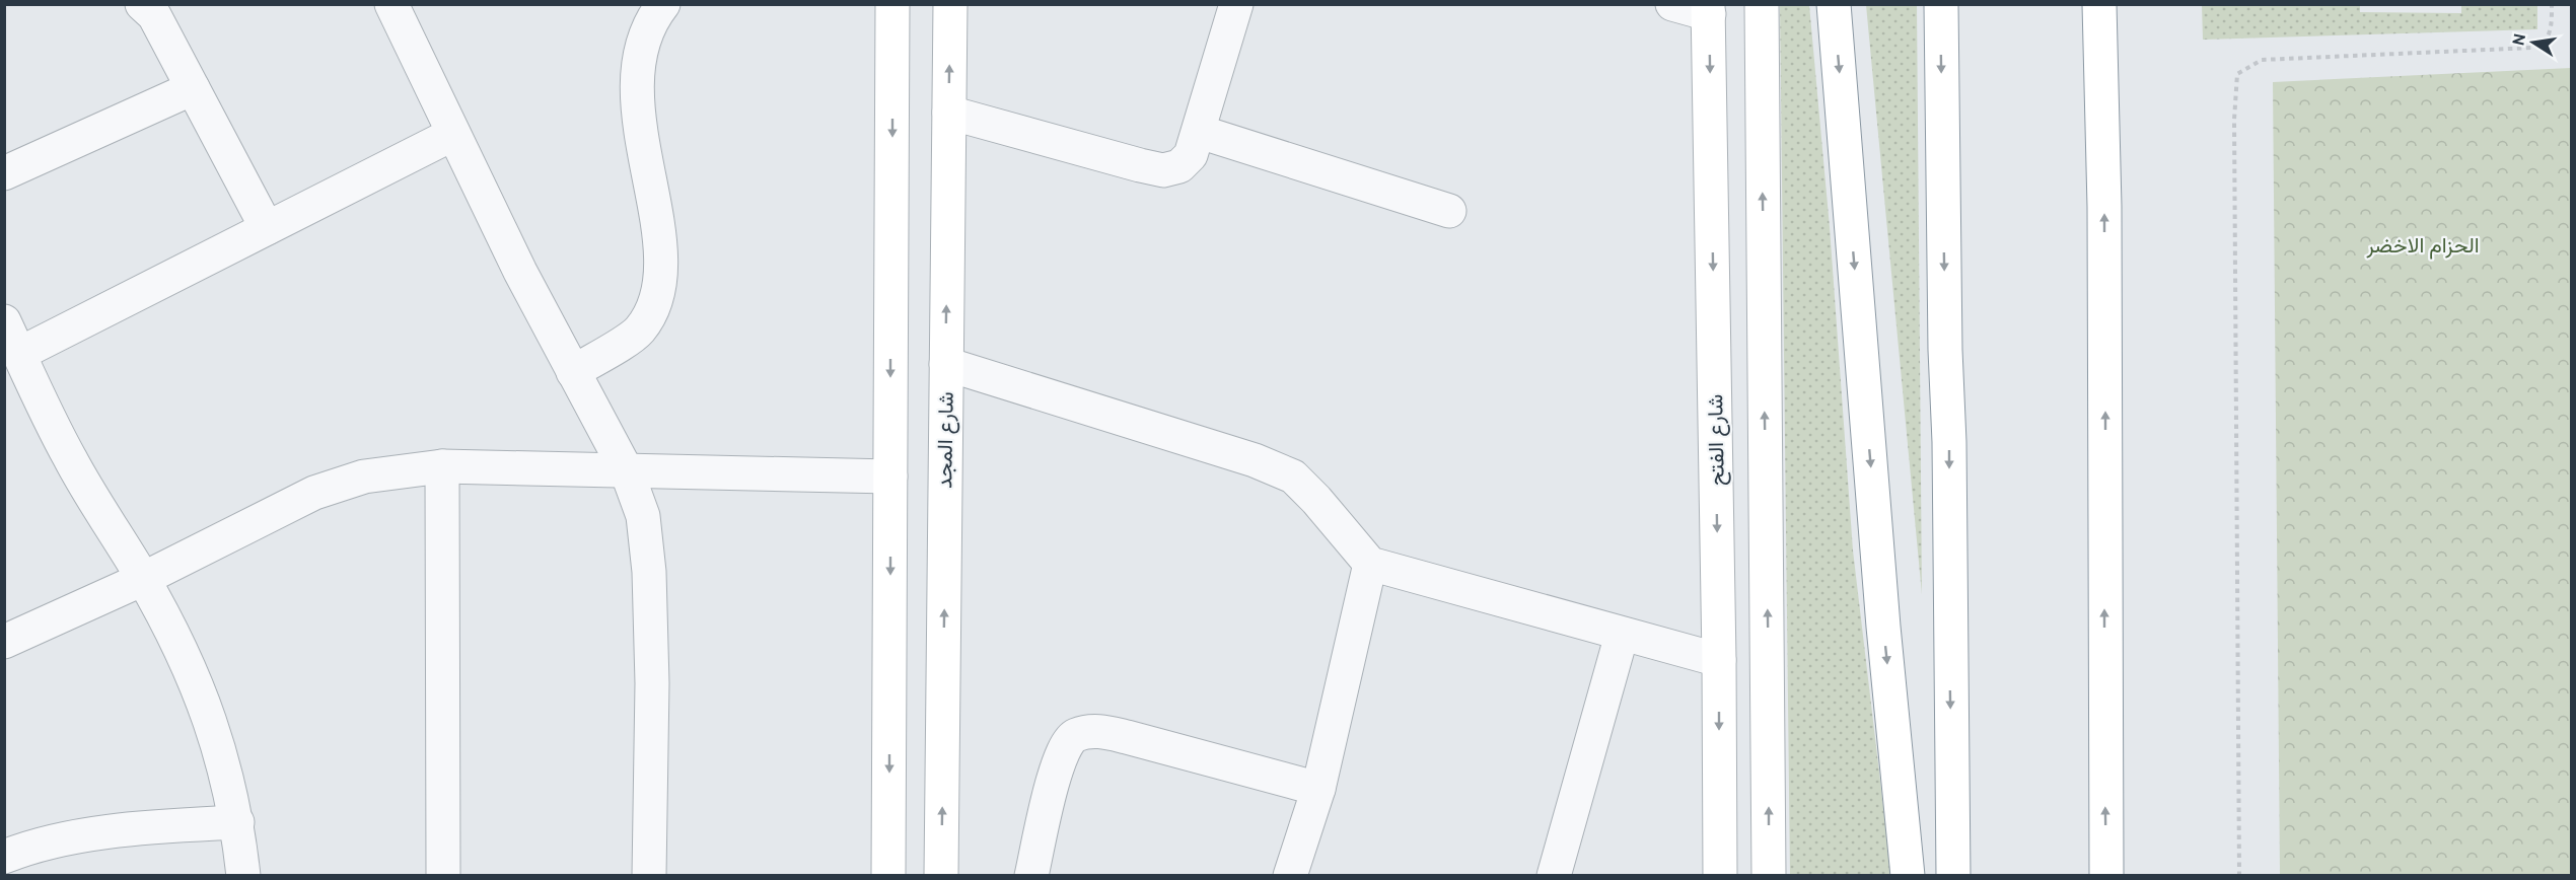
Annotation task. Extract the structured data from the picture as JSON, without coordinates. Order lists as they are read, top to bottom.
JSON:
{
  "streets": {
    "main road": ["شارع المجد", "شارع الفتح"]
  },
  "parks": ["الحزام الاخضر"],
  "north": "left"
}
